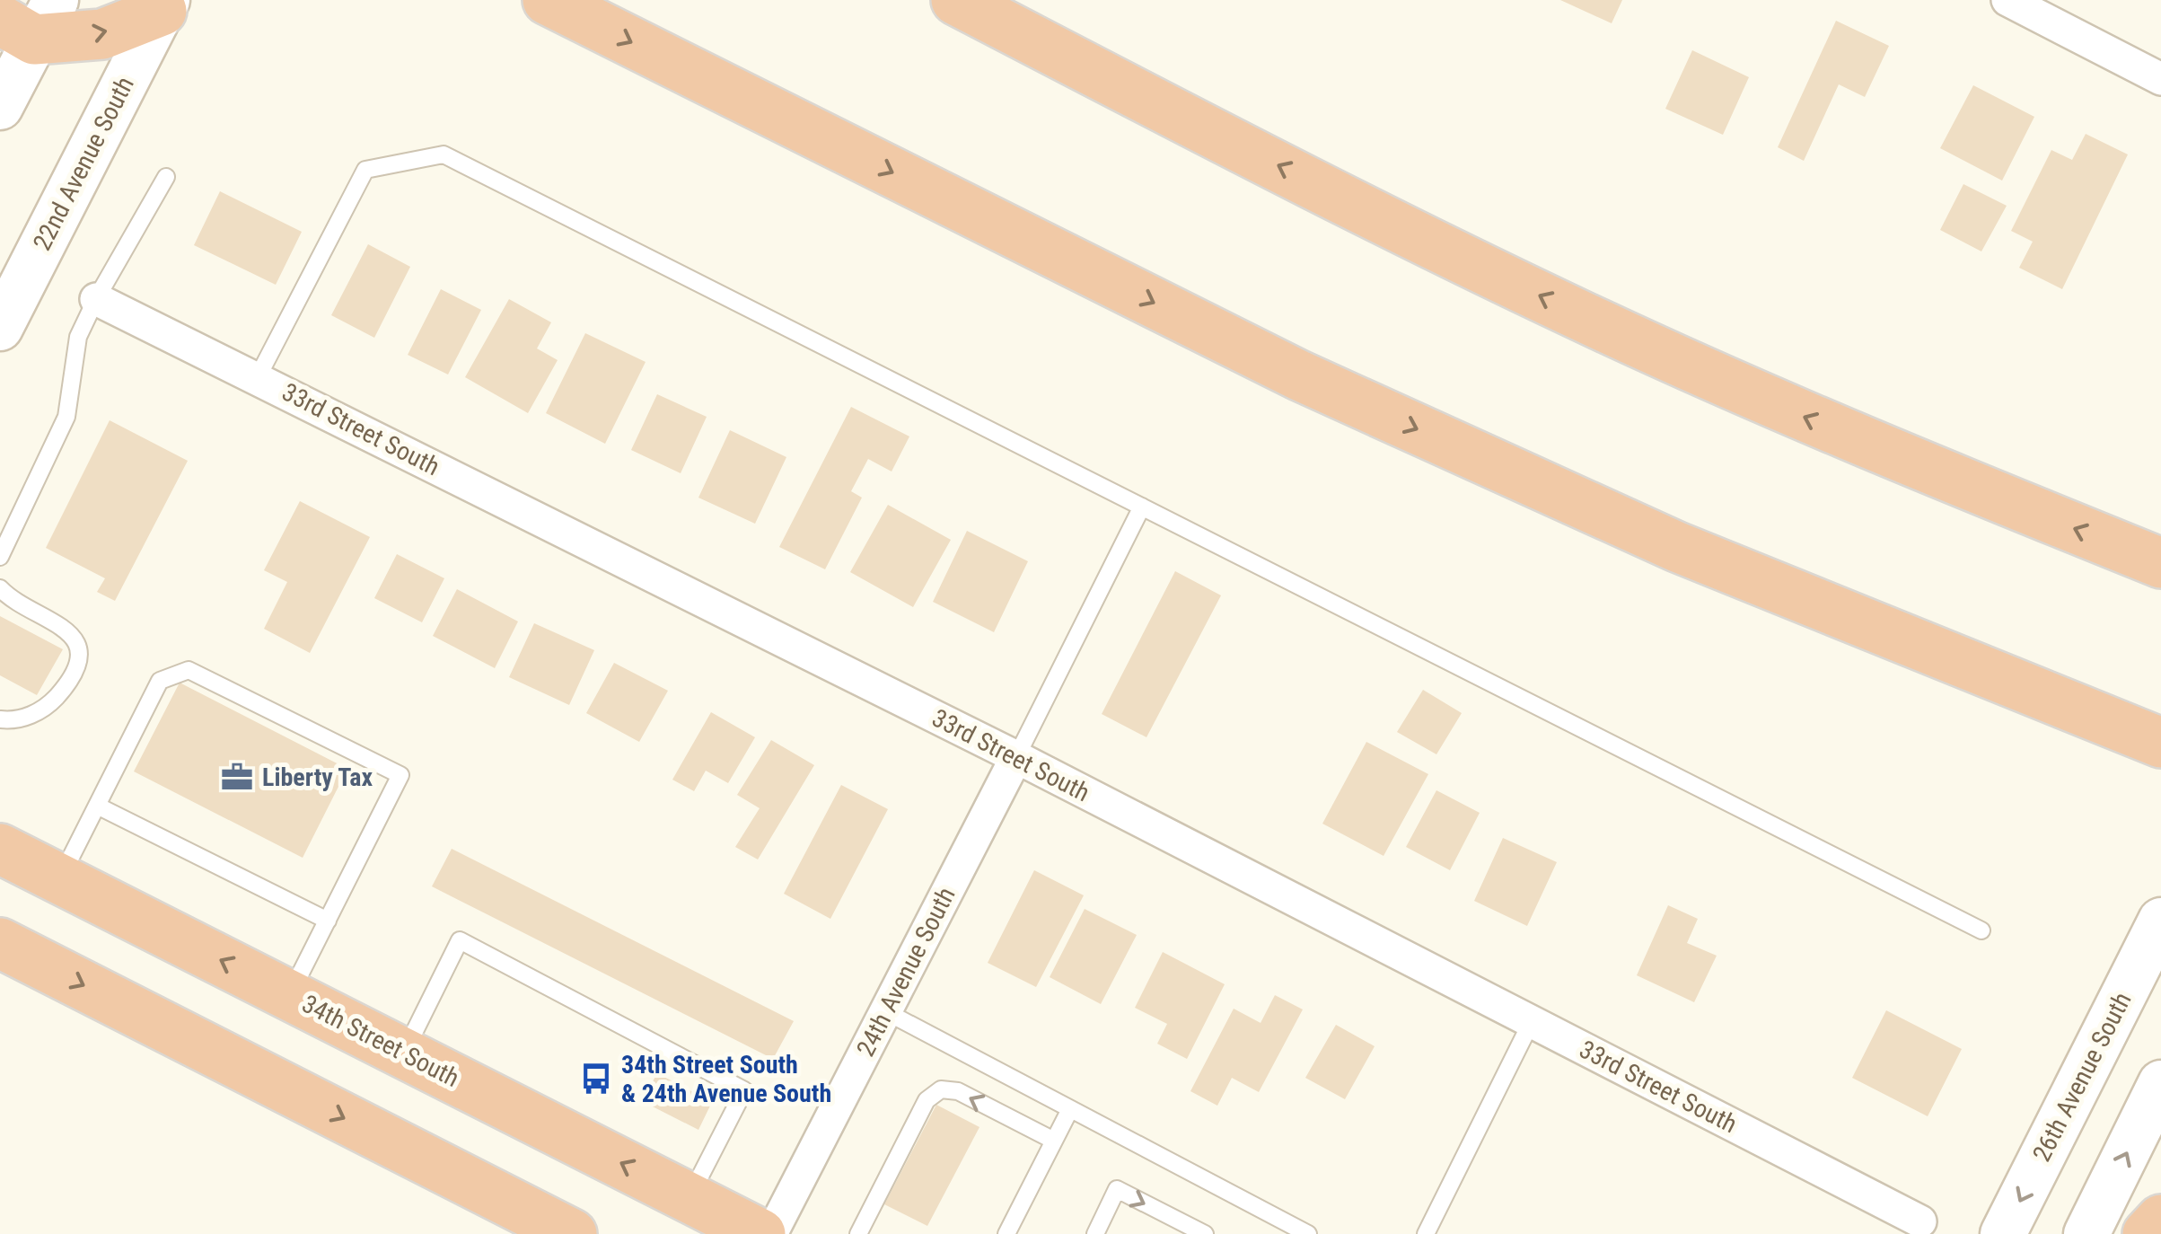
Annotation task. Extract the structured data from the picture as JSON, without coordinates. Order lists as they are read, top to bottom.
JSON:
{
  "streets": {
    "highway": ["34th Street South"],
    "main road": ["22nd Avenue South", "26th Avenue South"],
    "street": ["33rd Street South", "24th Avenue South"]
  },
  "crossings": [
    ["33rd Street South", "24th Avenue South"]
  ],
  "places": {
    "office": ["Liberty Tax"],
    "bus stop": ["34th Street South & 24th Avenue South"]
  }
}
